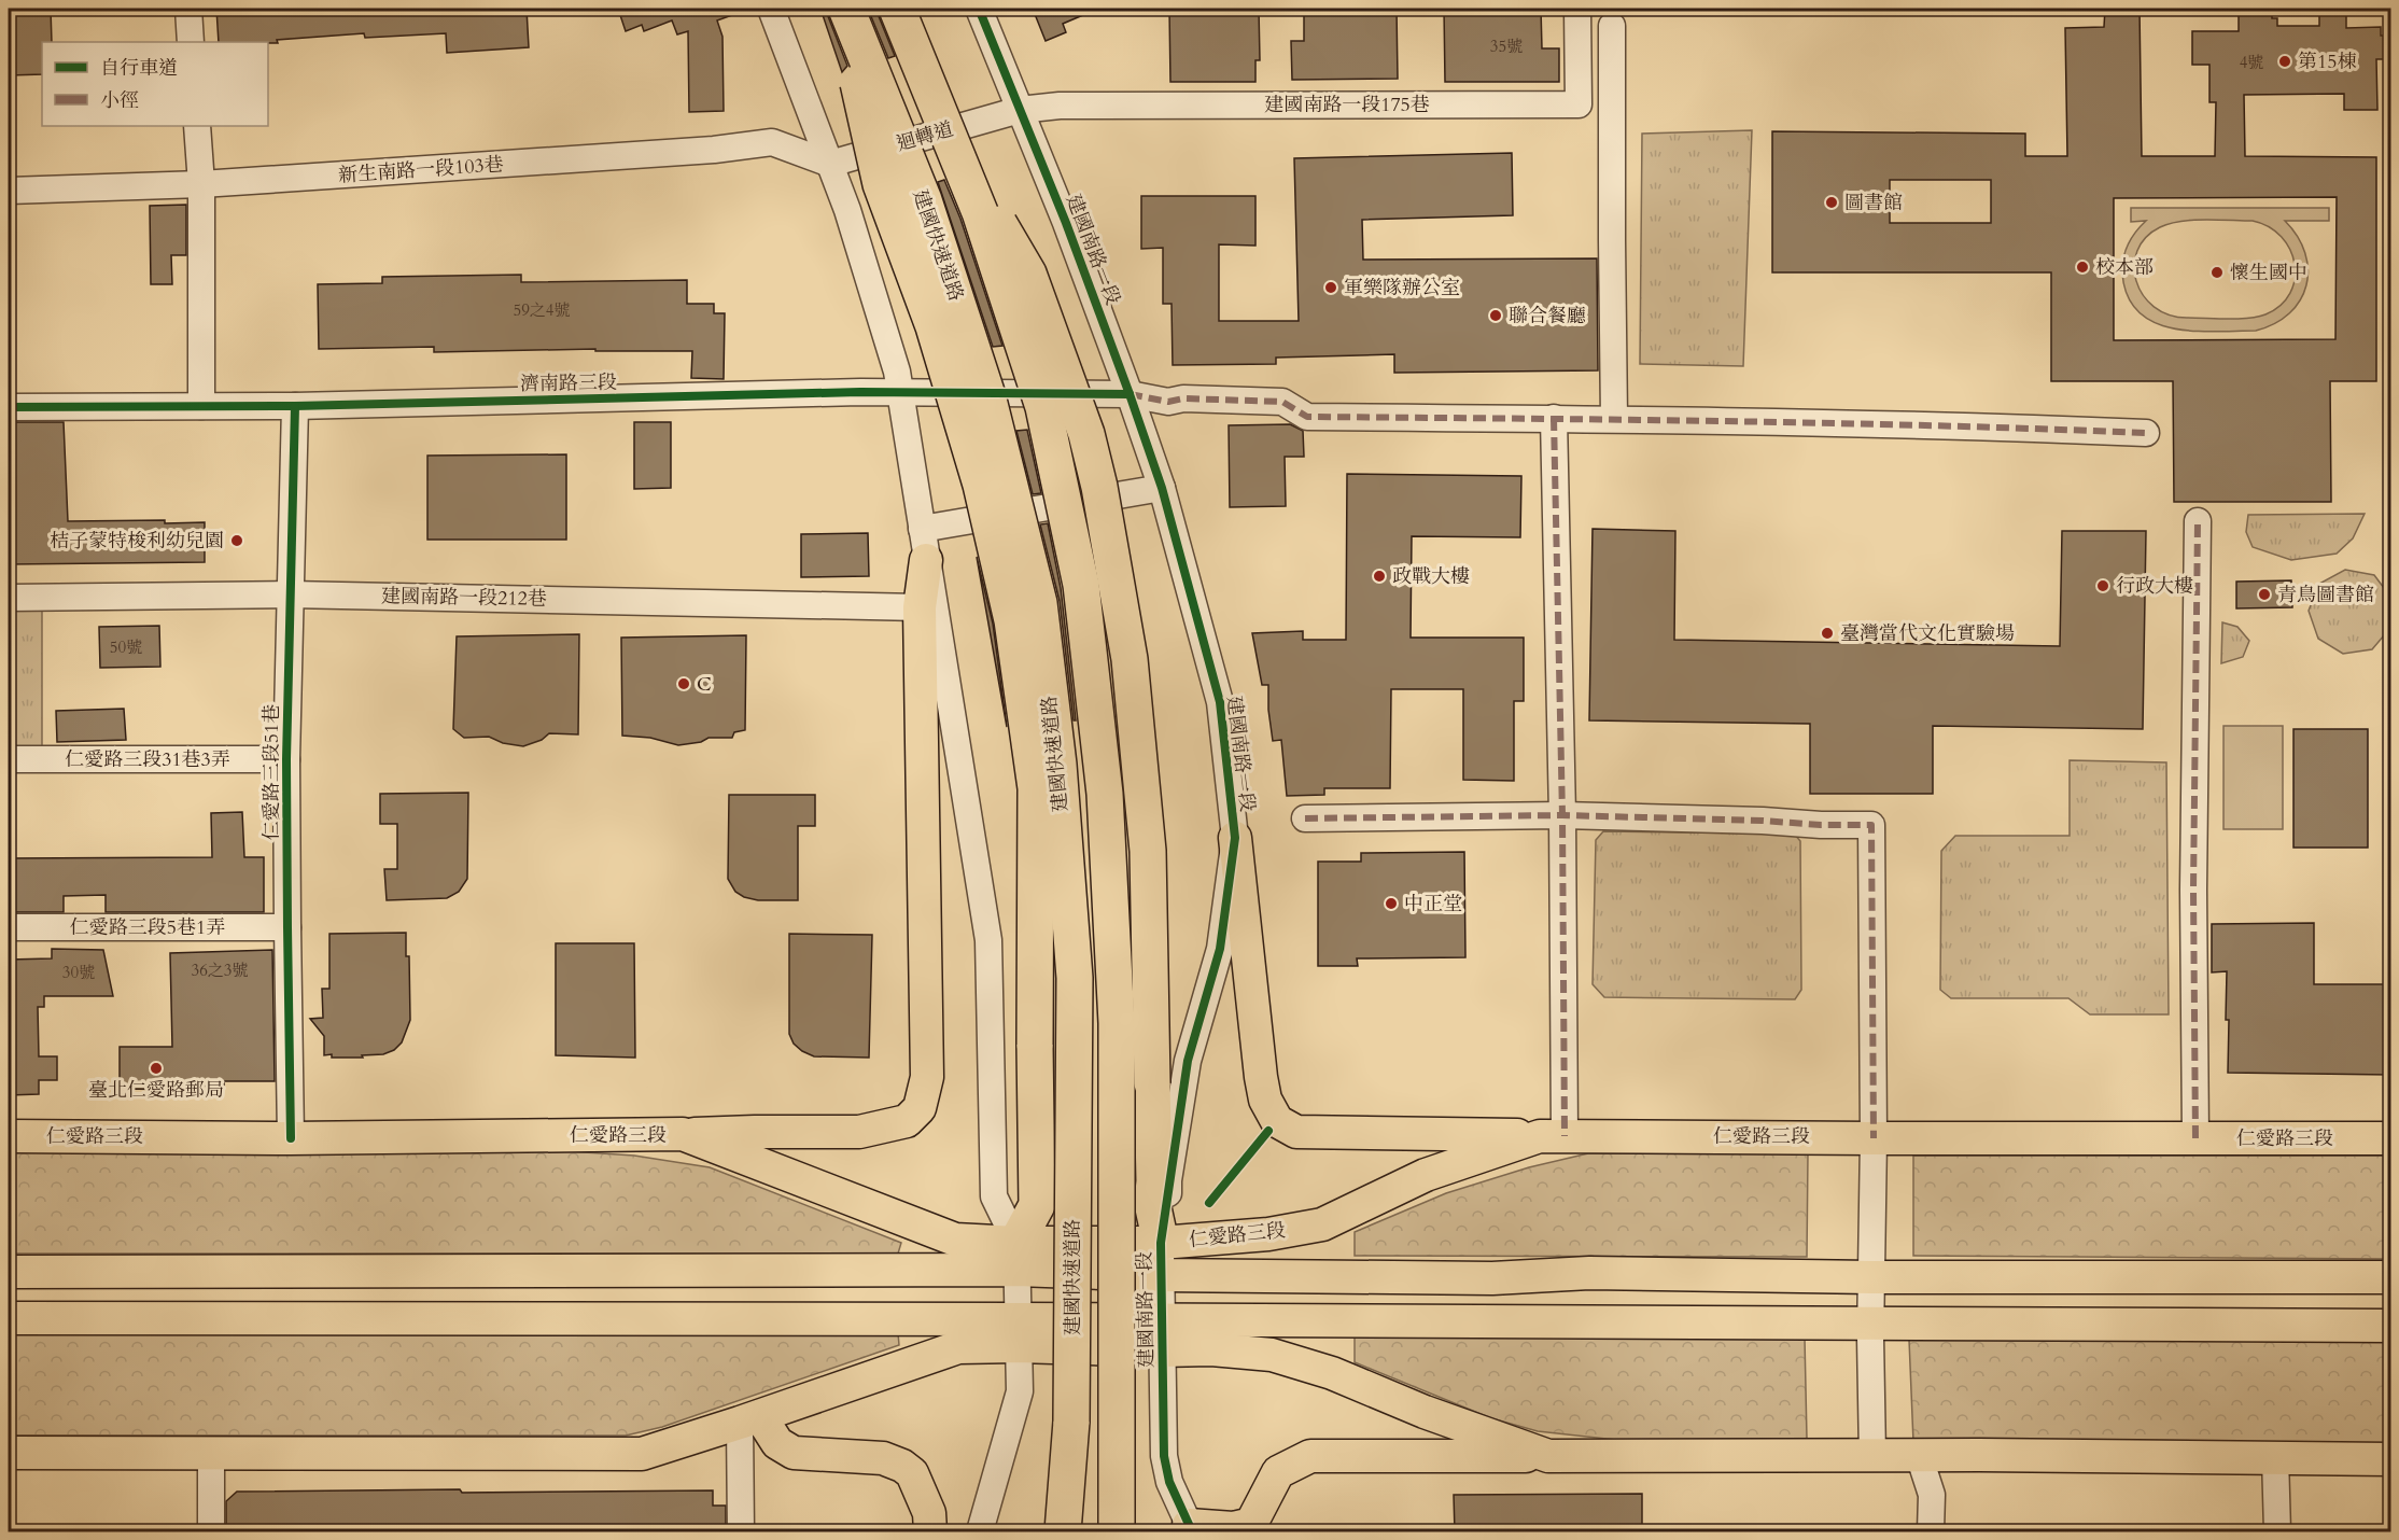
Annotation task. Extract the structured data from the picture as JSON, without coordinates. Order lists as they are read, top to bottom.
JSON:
{
  "streets": {
    "highway": ["建國快速道路"],
    "main road": ["仁愛路三段"],
    "street": [
      "建國南路一段175巷",
      "迴轉道",
      "新生南路一段103巷",
      "建國南路一段",
      "濟南路三段",
      "建國南路一段212巷",
      "仁愛路三段31巷3弄",
      "仁愛路三段51巷",
      "仁愛路三段5巷1弄"
    ]
  },
  "crossings": [
    ["建國南路一段175巷", "迴轉道"],
    ["建國南路一段175巷", "建國南路一段"],
    ["迴轉道", "新生南路一段103巷"],
    ["迴轉道", "建國南路一段"],
    ["建國南路一段", "濟南路三段"],
    ["建國南路一段", "仁愛路三段"],
    ["濟南路三段", "仁愛路三段51巷"],
    ["建國南路一段212巷", "仁愛路三段51巷"],
    ["仁愛路三段31巷3弄", "仁愛路三段51巷"],
    ["仁愛路三段51巷", "仁愛路三段5巷1弄"],
    ["仁愛路三段51巷", "仁愛路三段"]
  ],
  "places": [
    "第15棟",
    "圖書館",
    "校本部",
    "懷生國中",
    "軍樂隊辦公室",
    "聯合餐廳",
    "桔子蒙特梭利幼兒園",
    "政戰大樓",
    "行政大樓",
    "青鳥圖書館",
    "臺灣當代文化實驗場",
    "C",
    "中正堂",
    "臺北仁愛路郵局"
  ],
  "house_numbers": [
    "35號",
    "4號",
    "59之4號",
    "50號",
    "36之3號",
    "30號"
  ],
  "legend": ["自行車道", "小徑"]
}
